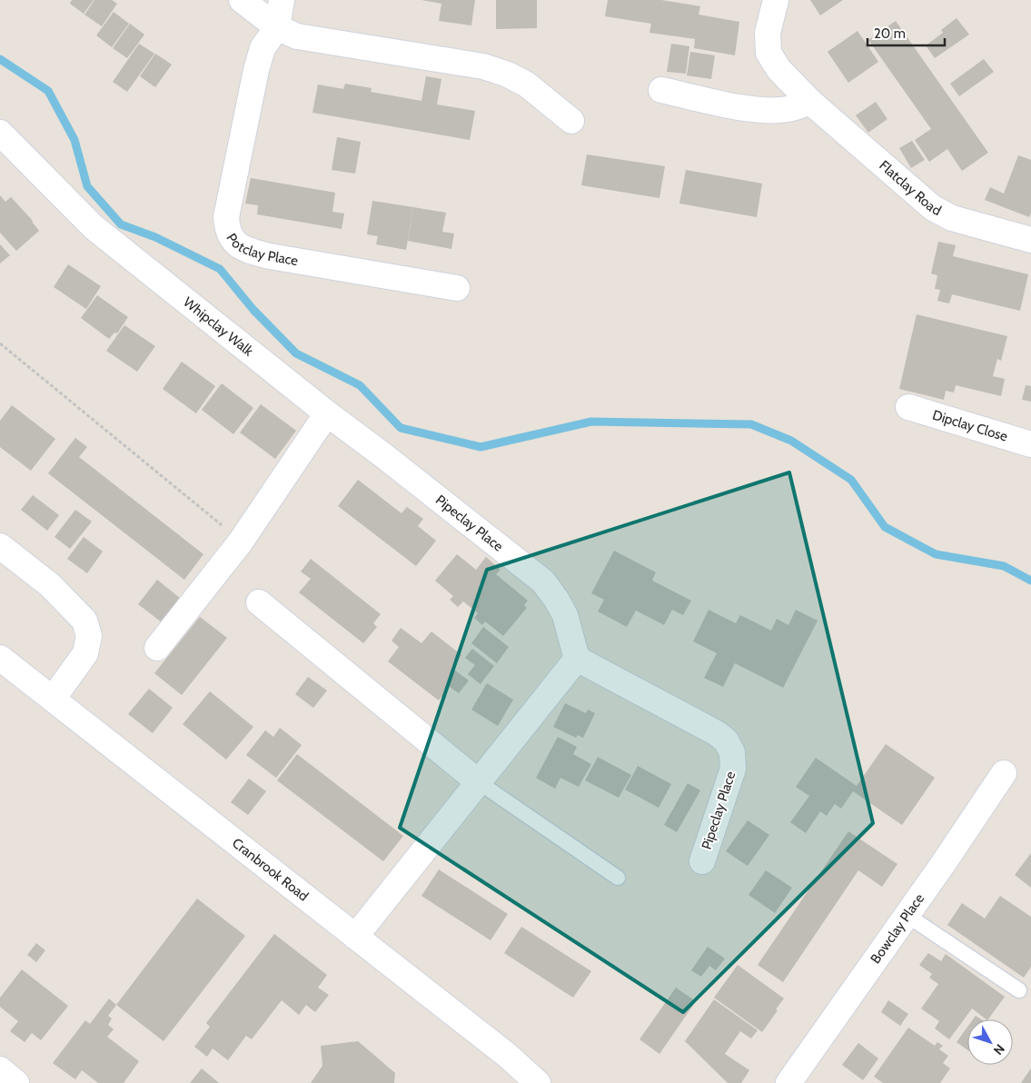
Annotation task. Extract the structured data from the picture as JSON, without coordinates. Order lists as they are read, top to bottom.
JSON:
{
  "streets": {
    "street": [
      "Flatclay Road",
      "Potclay Place",
      "Whipclay Walk",
      "Dipclay Close",
      "Pipeclay Place",
      "Cranbrook Road",
      "Bowclay Place"
    ]
  },
  "crossings": [
    ["Whipclay Walk", "Pipeclay Place"]
  ],
  "scale_bar": "20 m",
  "north": "bottom right"
}
